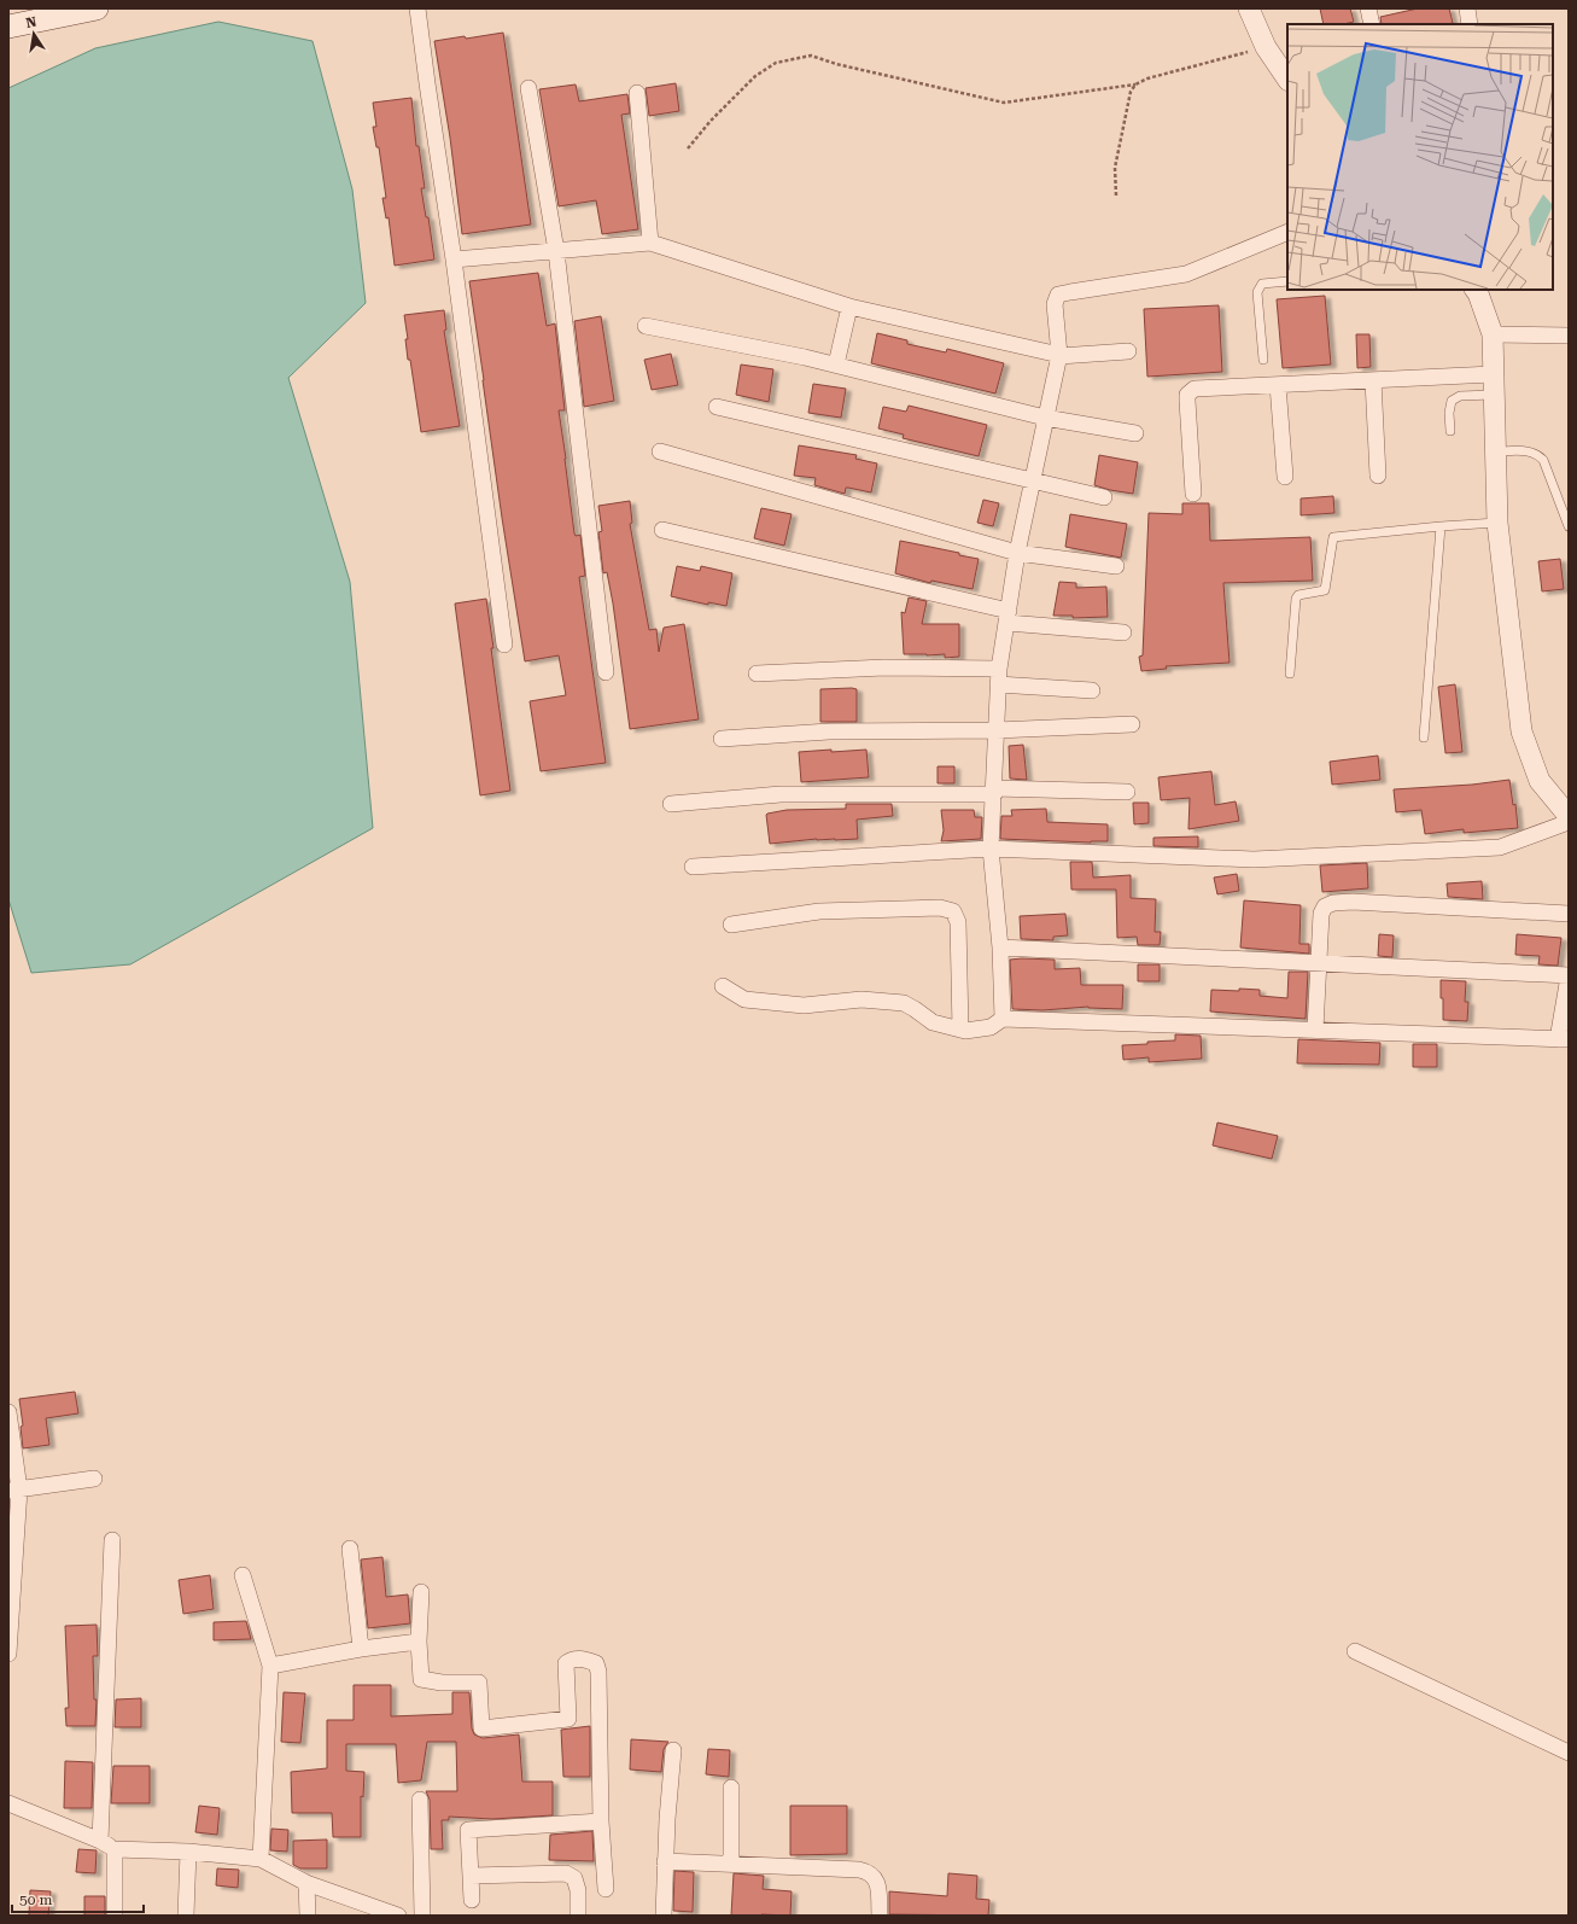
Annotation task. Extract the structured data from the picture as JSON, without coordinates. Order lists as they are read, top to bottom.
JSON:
{
  "scale_bar": "50 m",
  "north": "top"
}
